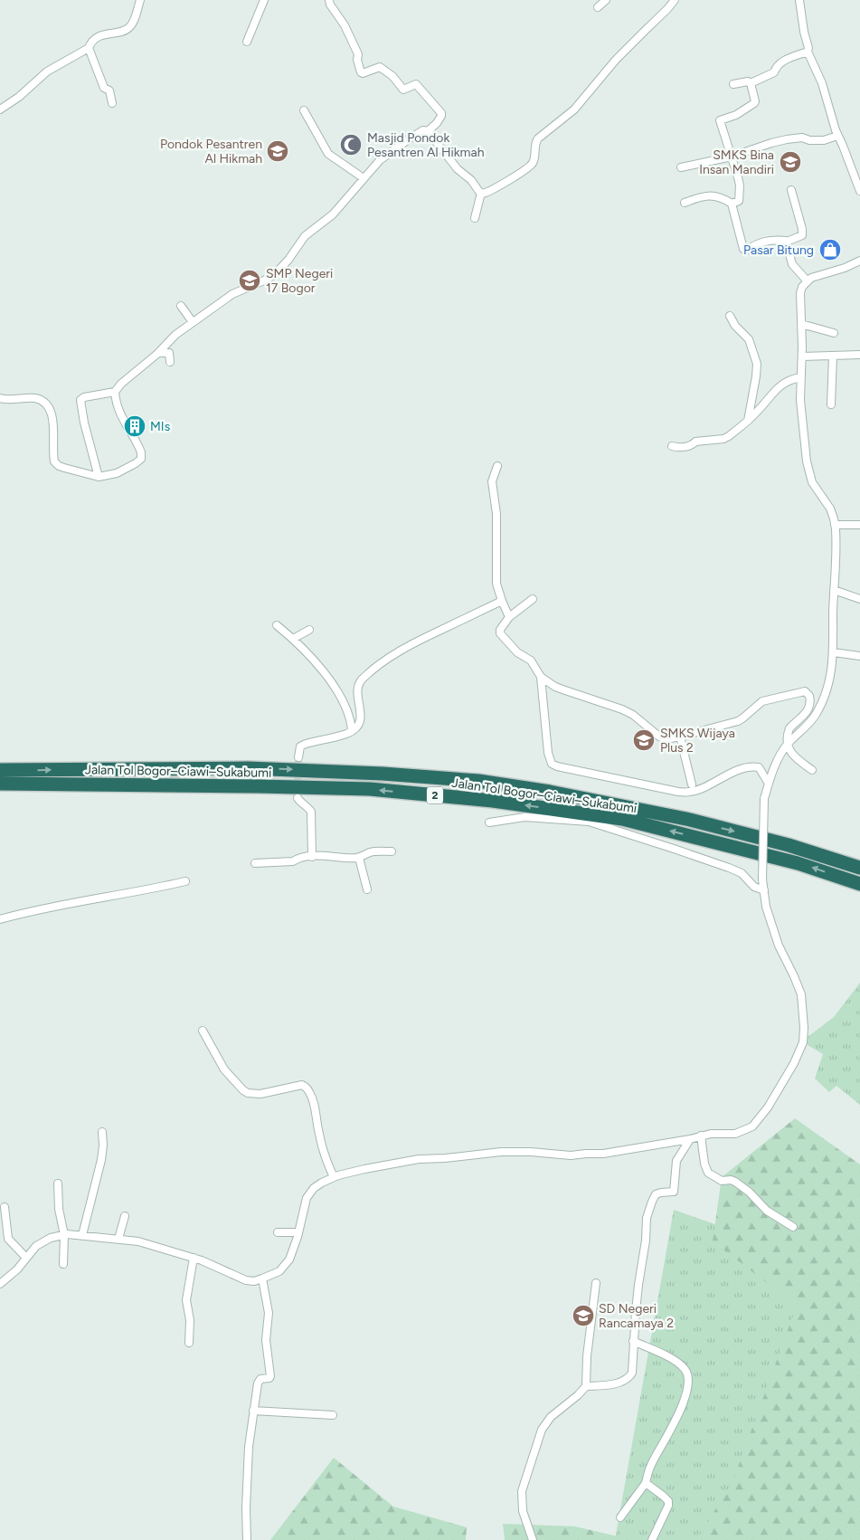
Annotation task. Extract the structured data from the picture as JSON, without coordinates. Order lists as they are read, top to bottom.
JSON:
{
  "streets": {
    "highway": ["Jalan Tol Bogor–Ciawi–Sukabumi", "2"]
  },
  "places": {
    "mosque": ["Masjid Pondok Pesantren Al Hikmah"],
    "school or university": [
      "Pondok Pesantren Al Hikmah",
      "SMKS Bina Insan Mandiri",
      "SMP Negeri 17 Bogor",
      "SMKS Wijaya Plus 2",
      "SD Negeri Rancamaya 2"
    ],
    "shop": ["Pasar Bitung"],
    "building": ["MIs"]
  }
}
